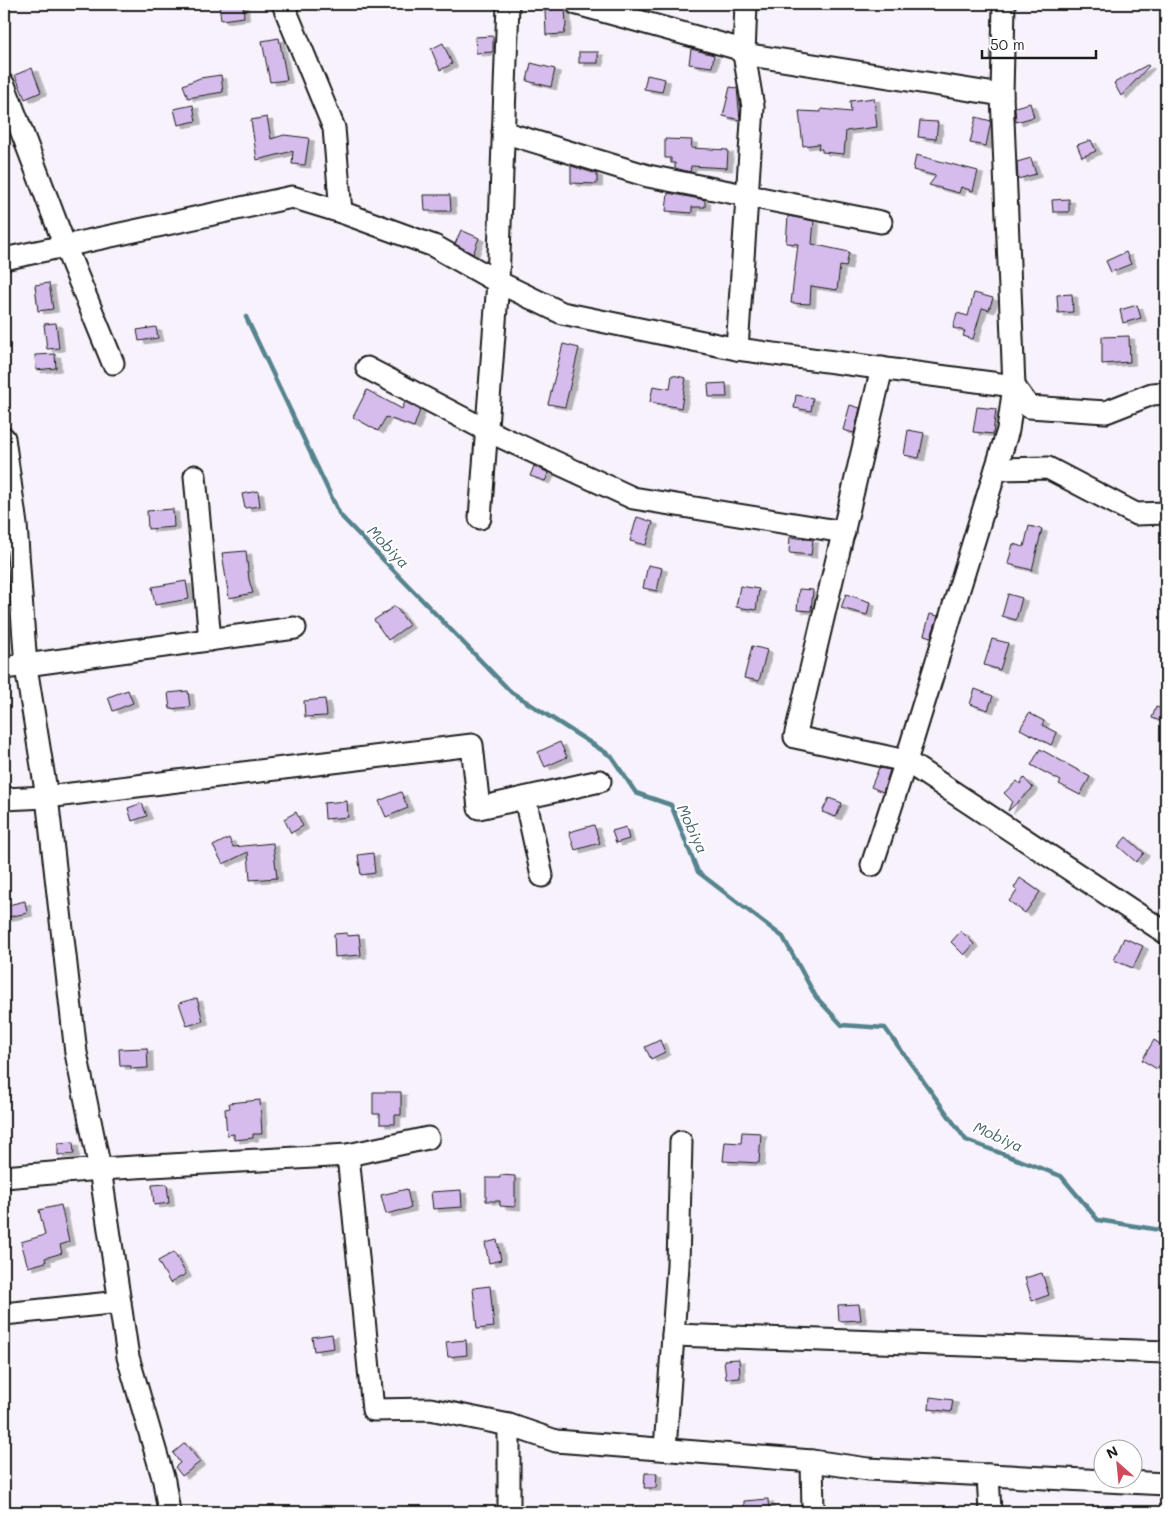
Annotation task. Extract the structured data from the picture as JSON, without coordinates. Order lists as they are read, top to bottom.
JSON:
{
  "water": ["Mobiya"],
  "scale_bar": "50 m",
  "north": "top left"
}
